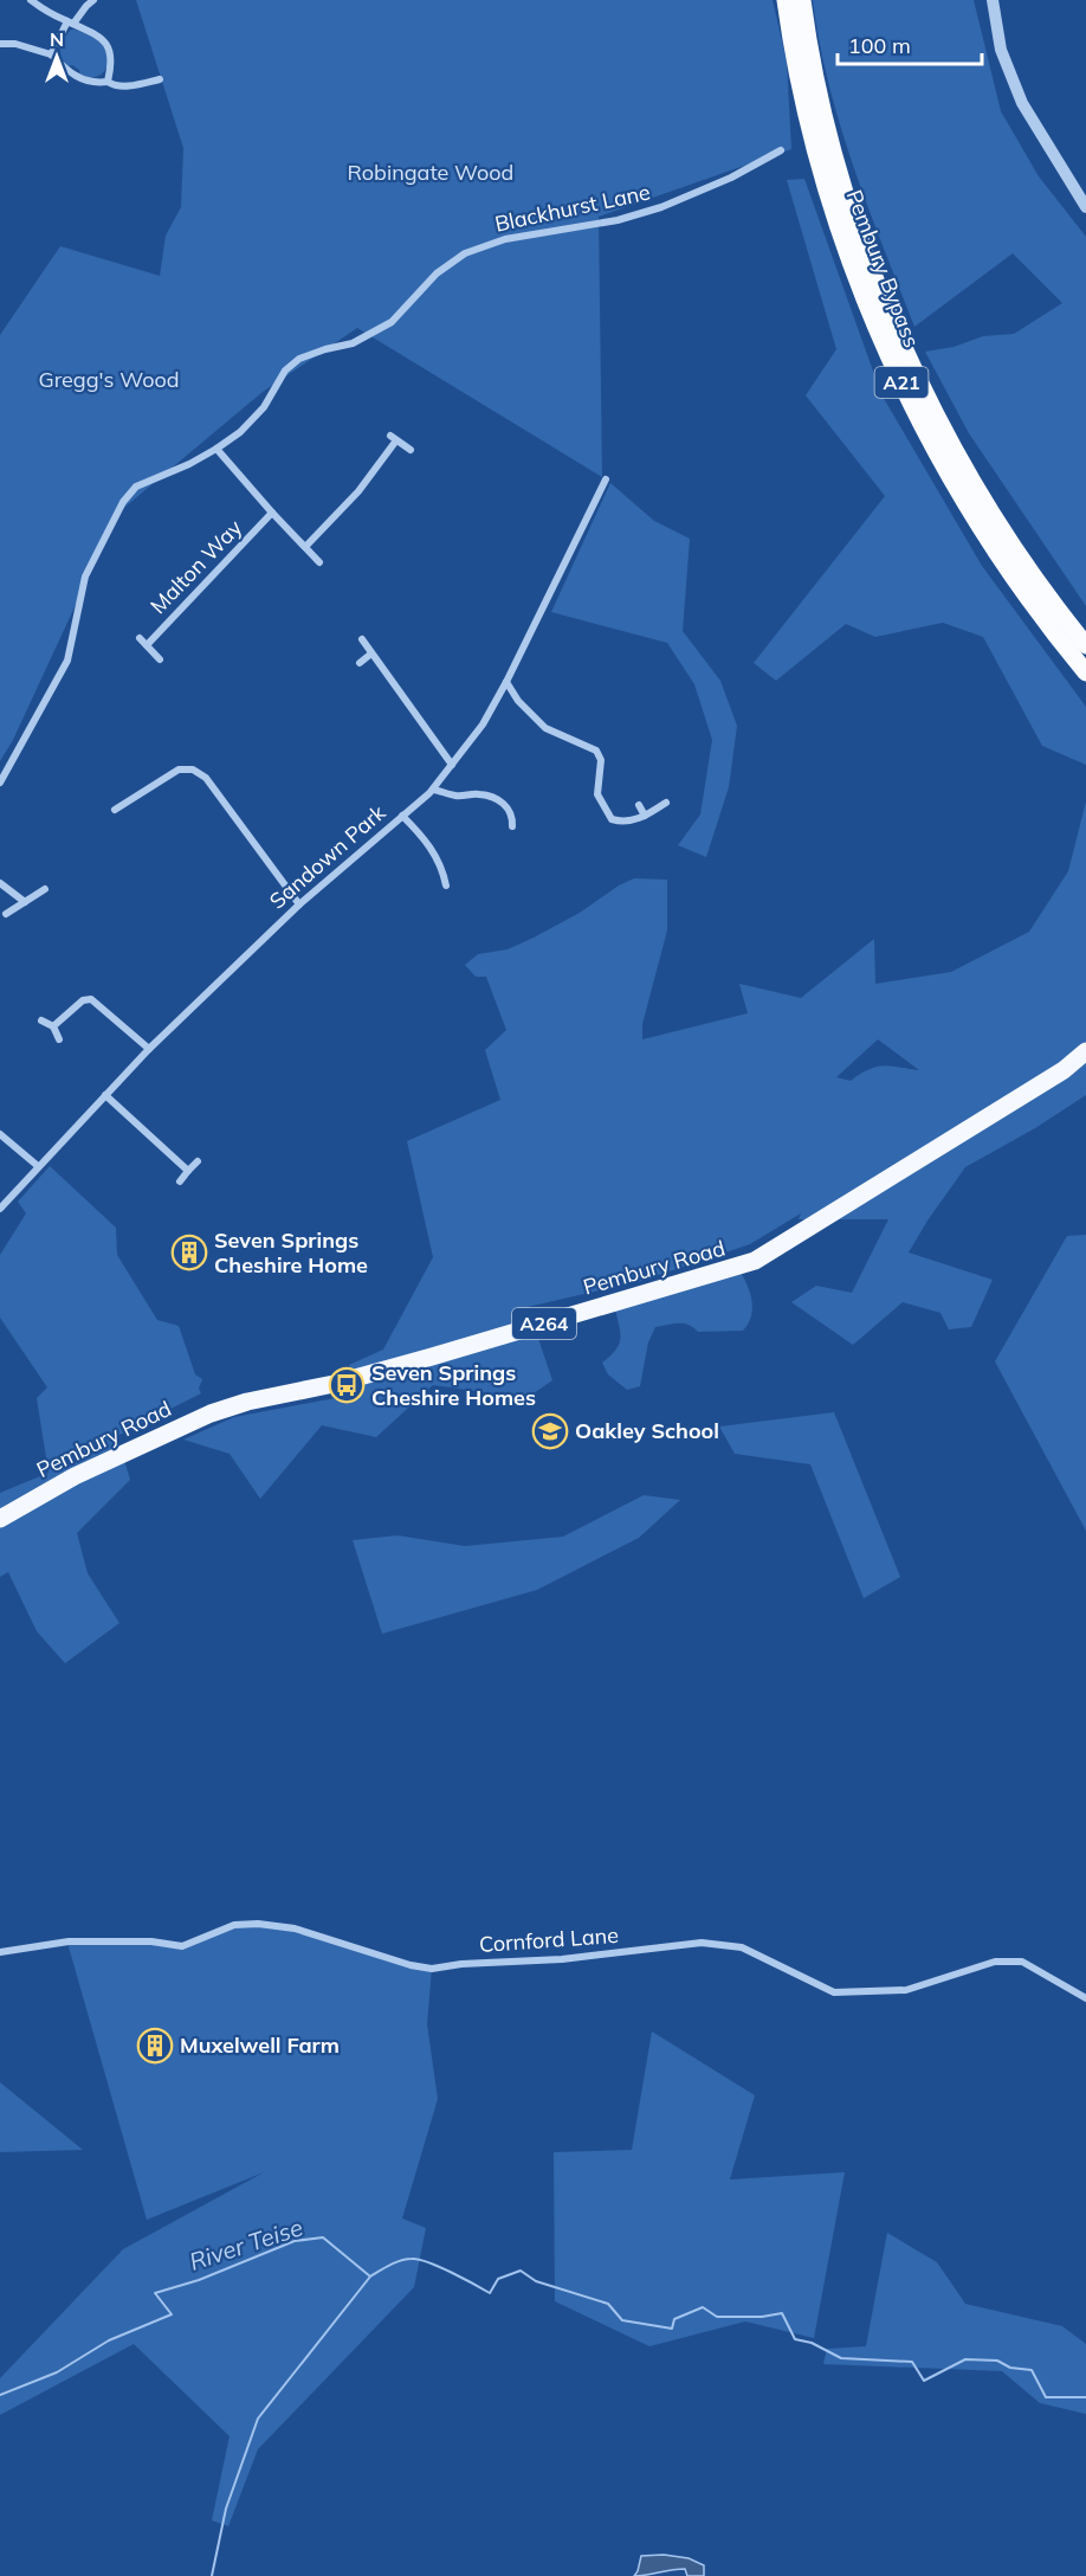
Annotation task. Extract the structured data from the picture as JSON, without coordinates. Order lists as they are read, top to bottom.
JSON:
{
  "streets": {
    "highway": ["Pembury Bypass", "A21"],
    "main road": ["Pembury Road", "A264"],
    "street": [
      "Blackhurst Lane",
      "Malton Way",
      "Sandown Park",
      "Cornford Lane"
    ]
  },
  "crossings": [
    ["Blackhurst Lane", "Malton Way"]
  ],
  "water": ["River Teise"],
  "parks": ["Robingate Wood", "Gregg's Wood"],
  "places": {
    "building": ["Seven Springs Cheshire Home", "Muxelwell Farm"],
    "bus stop": ["Seven Springs Cheshire Homes"],
    "school or university": ["Oakley School"]
  },
  "scale_bar": "100 m",
  "north": "top"
}
